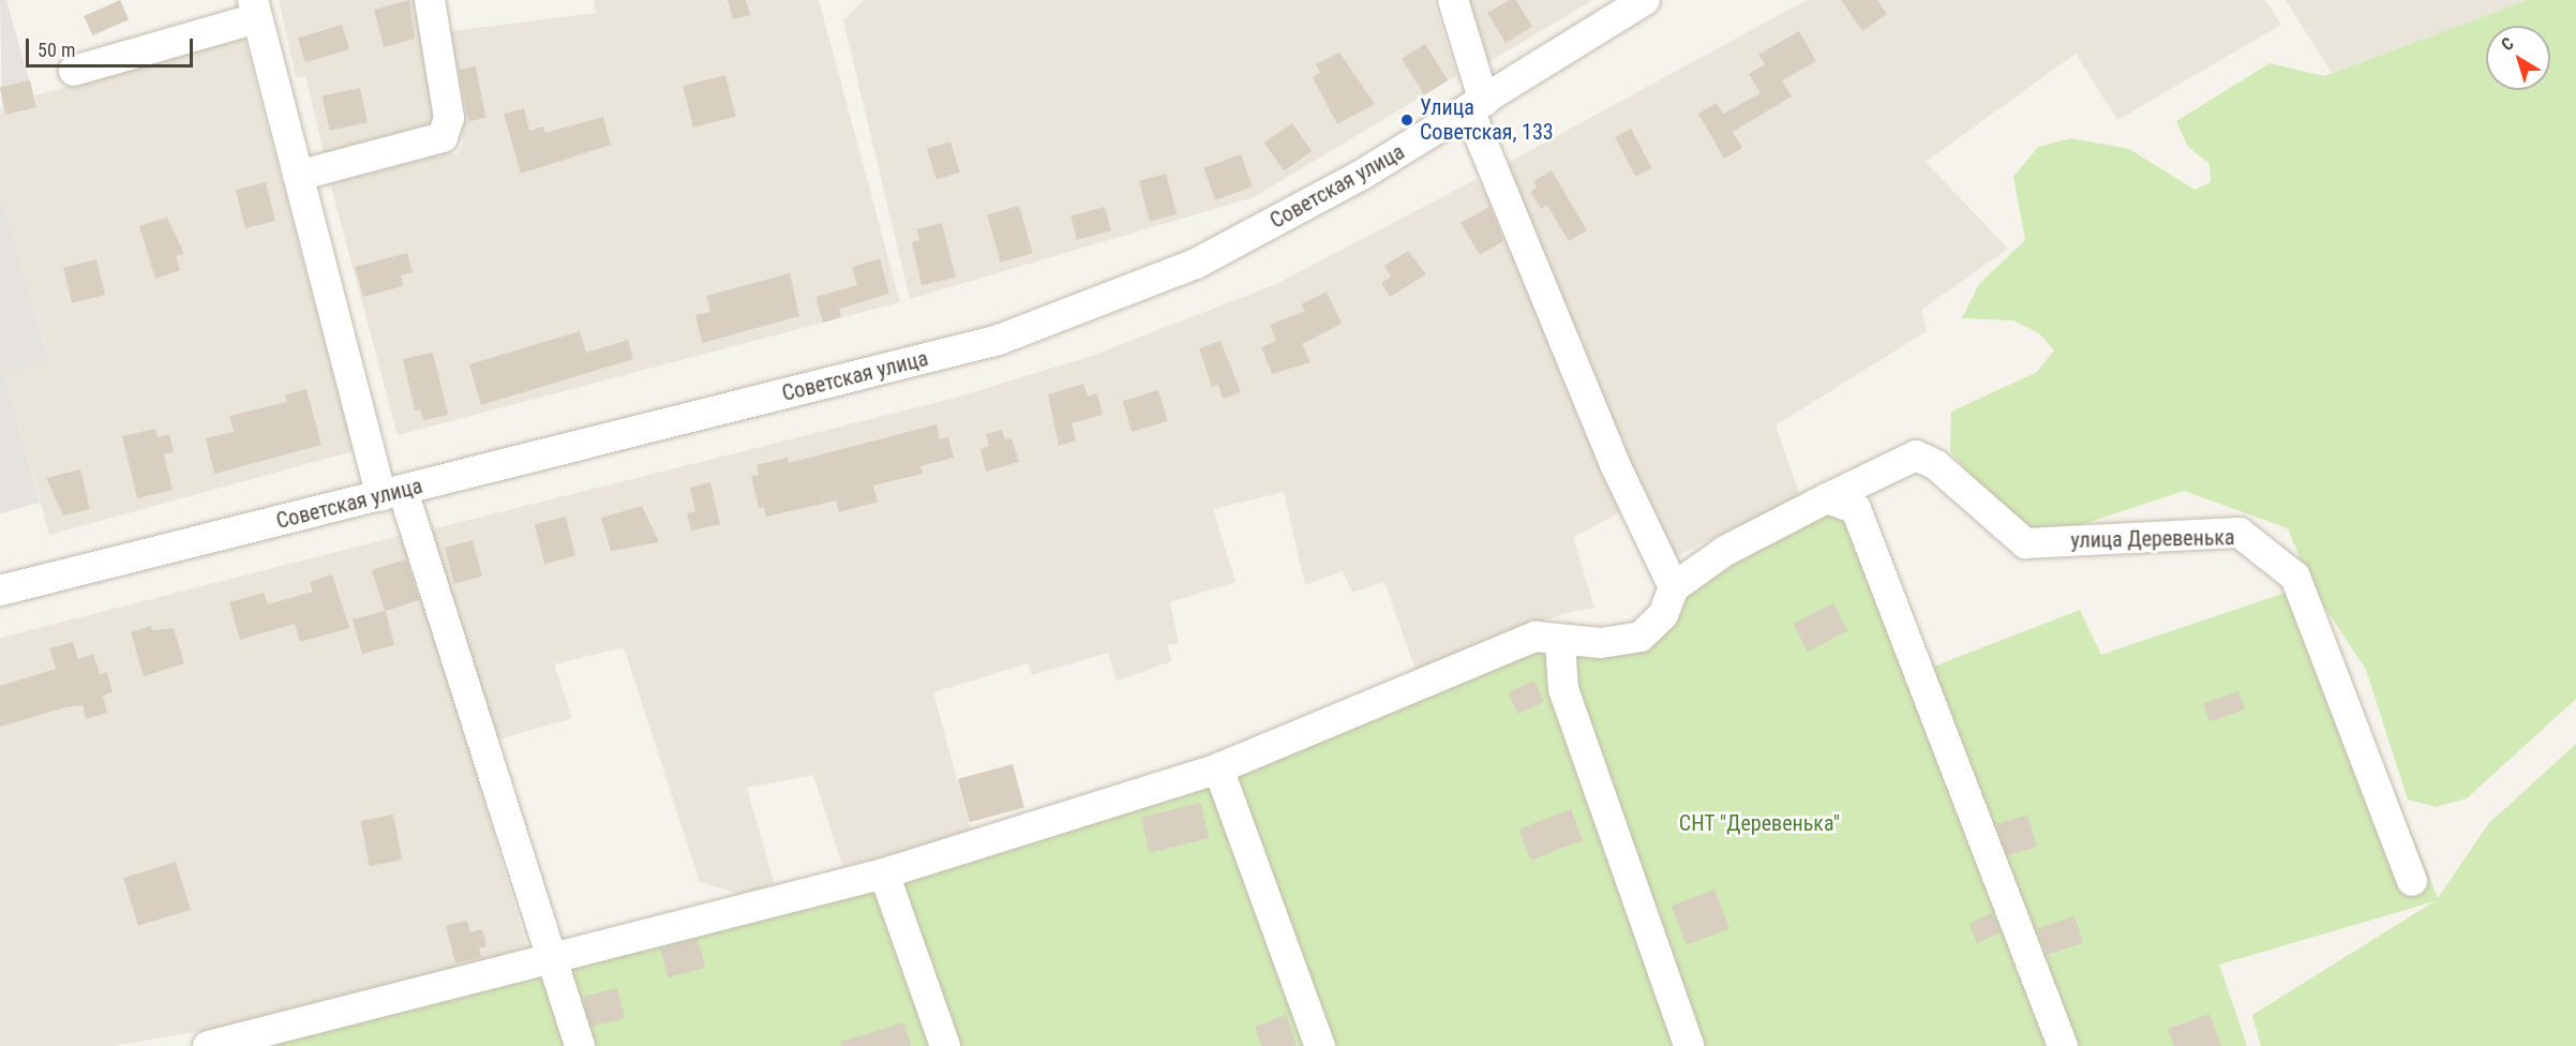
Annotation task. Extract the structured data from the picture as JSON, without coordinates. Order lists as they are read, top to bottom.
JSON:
{
  "streets": {
    "street": ["Советская улица", "улица Деревенька"]
  },
  "parks": ["СНТ \"Деревенька\""],
  "places": ["Улица Советская, 133"],
  "scale_bar": "50 m",
  "north": "top left"
}
